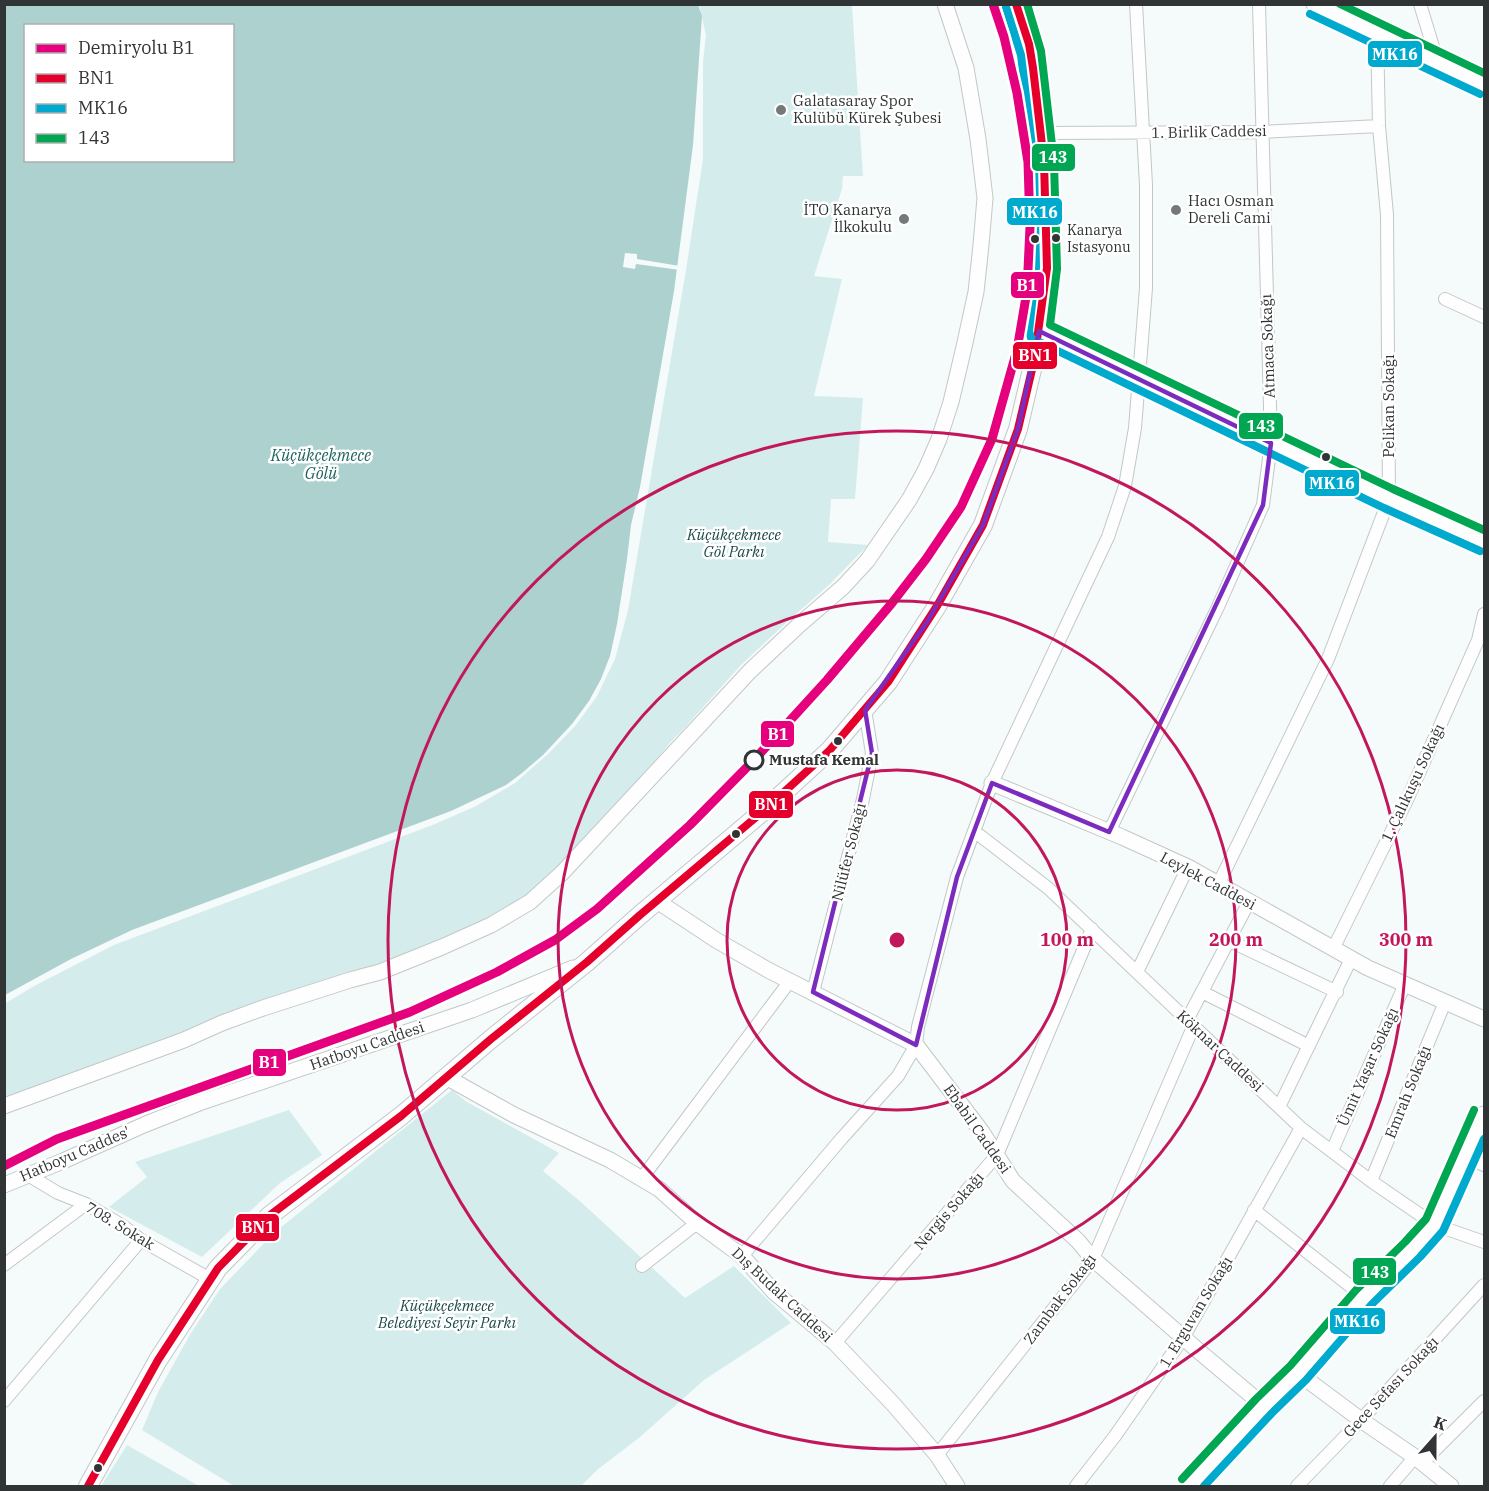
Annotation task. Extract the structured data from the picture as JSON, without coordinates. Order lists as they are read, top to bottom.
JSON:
{
  "streets": {
    "street": [
      "1. Birlik Caddesi",
      "Atmaca Sokağı",
      "Pelikan Sokağı",
      "1. Çalıkuşu Sokağı",
      "Nilüfer Sokağı",
      "Leylek Caddesi",
      "Hatboyu Caddesi",
      "Köknar Caddesi",
      "Ümit Yaşar Sokağı",
      "Emrah Sokağı",
      "Ebabil Caddesi",
      "Hatboyu Caddes'",
      "Nergis Sokağı",
      "708. Sokak",
      "Dış Budak Caddesi",
      "Zambak Sokağı",
      "1. Erguvan Sokağı",
      "Gece Sefası Sokağı"
    ]
  },
  "crossings": [
    ["1. Birlik Caddesi", "Atmaca Sokağı"],
    ["1. Birlik Caddesi", "Pelikan Sokağı"],
    ["Atmaca Sokağı", "Leylek Caddesi"],
    ["Pelikan Sokağı", "Leylek Caddesi"],
    ["1. Çalıkuşu Sokağı", "Leylek Caddesi"],
    ["Nilüfer Sokağı", "Ebabil Caddesi"],
    ["Leylek Caddesi", "Ümit Yaşar Sokağı"],
    ["Leylek Caddesi", "Emrah Sokağı"],
    ["Leylek Caddesi", "Zambak Sokağı"],
    ["Hatboyu Caddesi", "Hatboyu Caddes'"],
    ["Köknar Caddesi", "Ümit Yaşar Sokağı"],
    ["Köknar Caddesi", "Emrah Sokağı"],
    ["Köknar Caddesi", "Nergis Sokağı"],
    ["Köknar Caddesi", "Zambak Sokağı"],
    ["Köknar Caddesi", "1. Erguvan Sokağı"],
    ["Ebabil Caddesi", "Nergis Sokağı"],
    ["Ebabil Caddesi", "Zambak Sokağı"],
    ["Ebabil Caddesi", "1. Erguvan Sokağı"],
    ["Hatboyu Caddes'", "708. Sokak"],
    ["Nergis Sokağı", "Dış Budak Caddesi"],
    ["Dış Budak Caddesi", "Zambak Sokağı"]
  ],
  "water": ["Küçükçekmece Gölü"],
  "parks": ["Küçükçekmece Göl Parkı", "Küçükçekmece Belediyesi Seyir Parkı"],
  "places": [
    "Galatasaray Spor Kulübü Kürek Şubesi",
    "Hacı Osman Dereli Cami",
    "İTO Kanarya İlkokulu",
    "Kanarya Istasyonu",
    "Mustafa Kemal"
  ],
  "lines": [
    "rail line B1",
    "transit line BN1",
    "transit line 143",
    "transit line MK16"
  ],
  "legend": [
    "Demiryolu B1",
    "BN1",
    "MK16",
    "143"
  ],
  "north": "top",
  "rings": ["100 m", "200 m", "300 m"]
}
